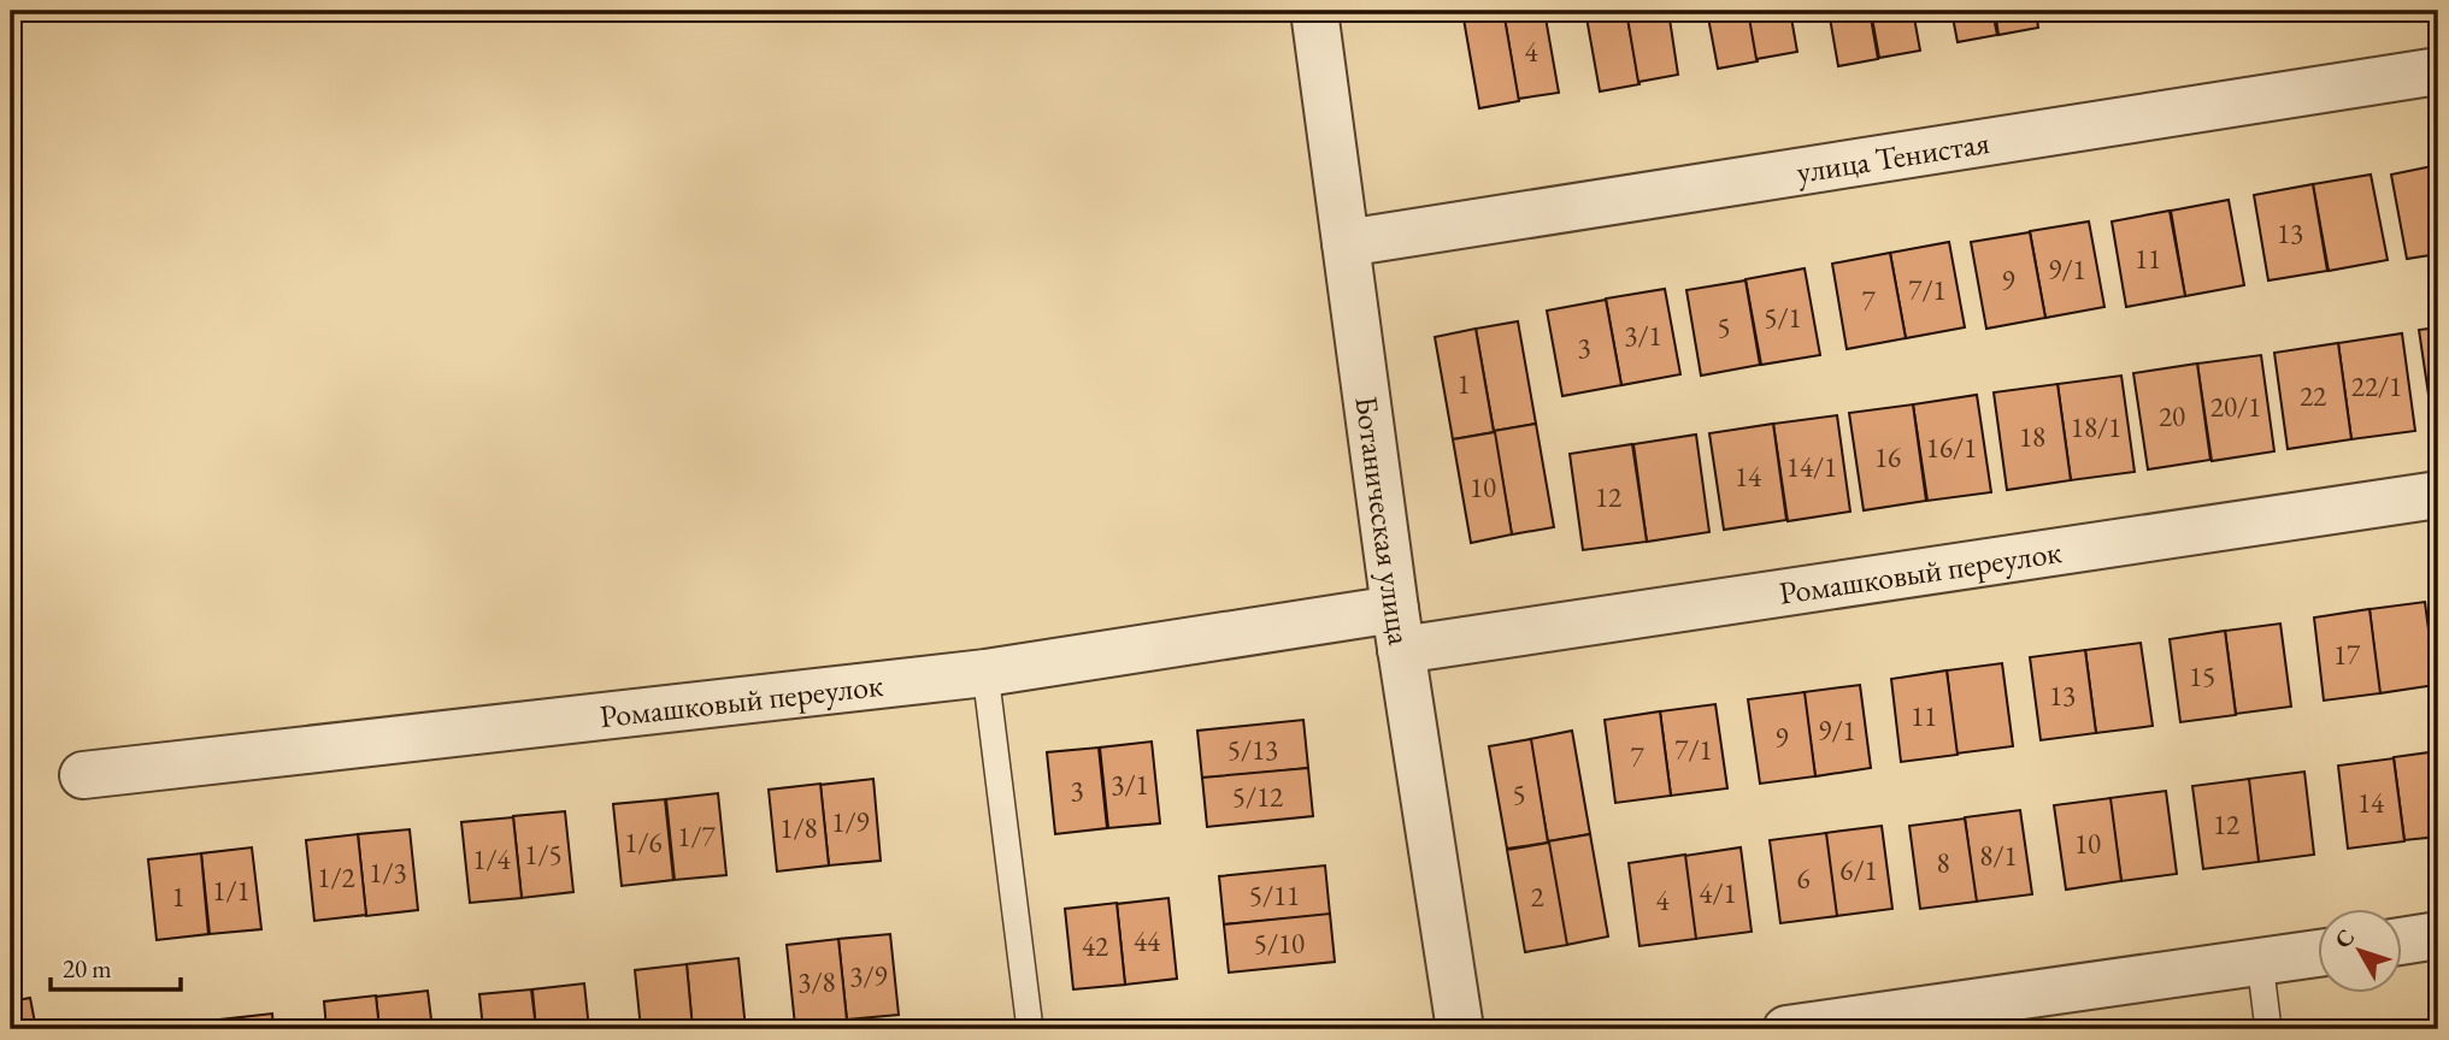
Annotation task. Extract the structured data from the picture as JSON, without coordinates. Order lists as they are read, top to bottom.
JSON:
{
  "streets": {
    "street": ["улица Тенистая", "Ботаническая улица", "Ромашковый переулок"]
  },
  "crossings": [
    ["улица Тенистая", "Ботаническая улица"],
    ["Ботаническая улица", "Ромашковый переулок"]
  ],
  "house_numbers": [
    "4",
    "13",
    "11",
    "9/1",
    "9",
    "7/1",
    "7",
    "5/1",
    "5",
    "3/1",
    "3",
    "1",
    "22/1",
    "22",
    "20/1",
    "20",
    "18/1",
    "18",
    "16/1",
    "16",
    "14/1",
    "14",
    "10",
    "12",
    "17",
    "15",
    "13",
    "11",
    "9/1",
    "9",
    "5/13",
    "7/1",
    "7",
    "3/1",
    "3",
    "5",
    "5/12",
    "14",
    "1/9",
    "12",
    "1/8",
    "1/7",
    "1/6",
    "10",
    "1/5",
    "8/1",
    "1/4",
    "8",
    "6/1",
    "1/3",
    "1/2",
    "6",
    "1/1",
    "4/1",
    "5/11",
    "1",
    "2",
    "4",
    "44",
    "5/10",
    "42",
    "3/9",
    "3/8"
  ],
  "scale_bar": "20 m",
  "north": "top left"
}
